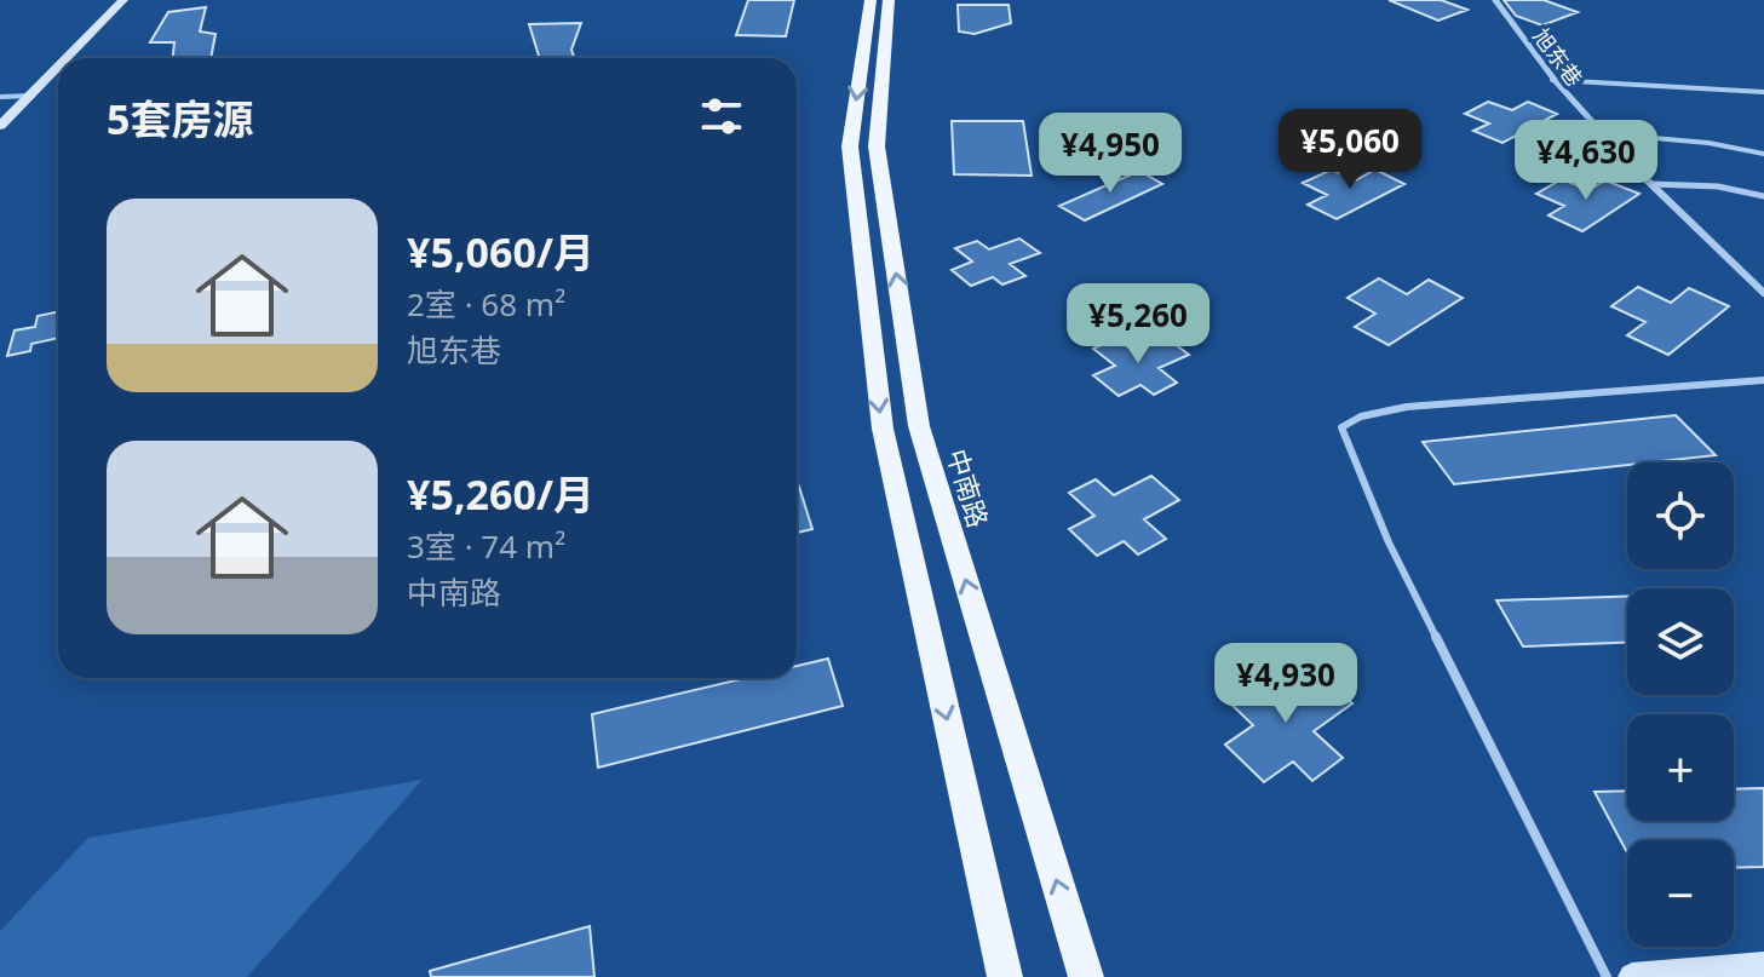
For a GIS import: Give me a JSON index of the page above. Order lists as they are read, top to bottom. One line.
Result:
{"streets":{"main road":["中南路"],"street":["旭东巷"]},"page":{"heading":"5套房源","price":["¥5,060","¥4,950","¥4,630","¥5,260","¥4,930"],"list":[{"name":"¥5,060/月","note":"2室 · 68 m² · 旭东巷"},{"name":"¥5,260/月","note":"3室 · 74 m² · 中南路"}],"map_buttons":["+","−"]}}
